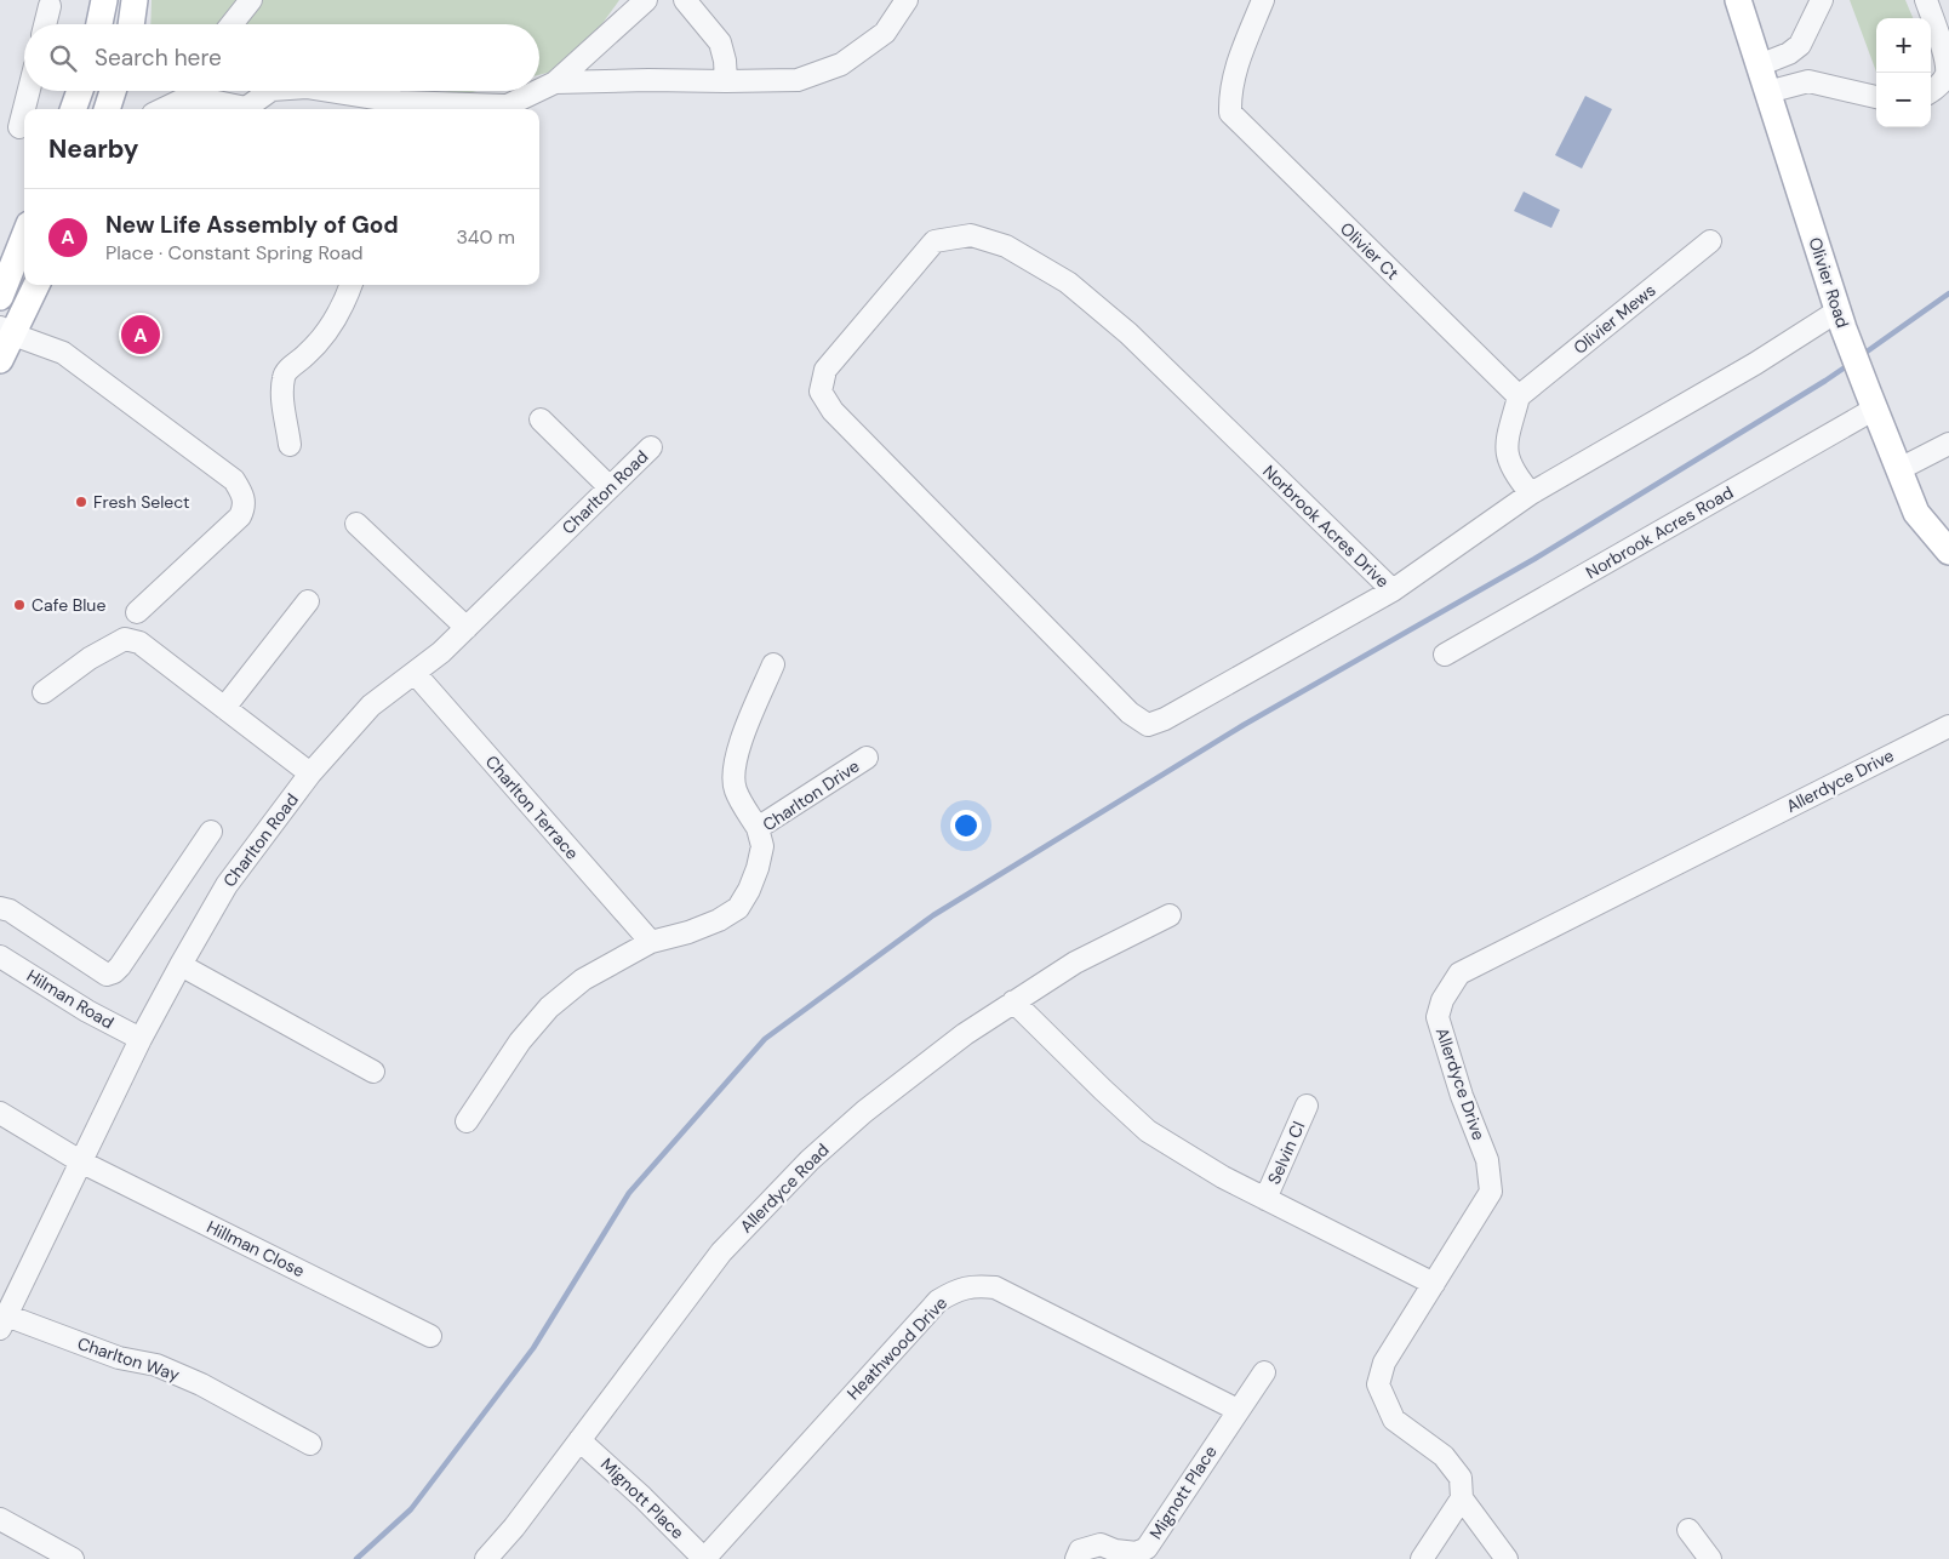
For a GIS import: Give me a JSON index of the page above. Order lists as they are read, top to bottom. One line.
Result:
{"streets":{"main road":["Olivier Road"],"street":["Olivier Ct","Olivier Mews","Charlton Road","Norbrook Acres Drive","Norbrook Acres Road","Allerdyce Drive","Charlton Drive","Charlton Terrace","Hilman Road","Selvin Cl","Allerdyce Road","Hillman Close","Heathwood Drive","Charlton Way","Mignott Place"]},"crossings":[["Olivier Ct","Olivier Mews"],["Olivier Road","Norbrook Acres Road"],["Charlton Road","Charlton Terrace"],["Charlton Road","Hilman Road"],["Charlton Road","Hillman Close"],["Charlton Road","Charlton Way"],["Charlton Drive","Charlton Terrace"],["Allerdyce Road","Mignott Place"],["Heathwood Drive","Mignott Place"]],"places":["Fresh Select","Cafe Blue"],"page":{"map_buttons":["+","−"],"search":"Search here","heading":"Nearby","list":[{"mark":"A","name":"New Life Assembly of God","note":"Place · Constant Spring Road","value":"340 m"}],"pins":"A"}}
